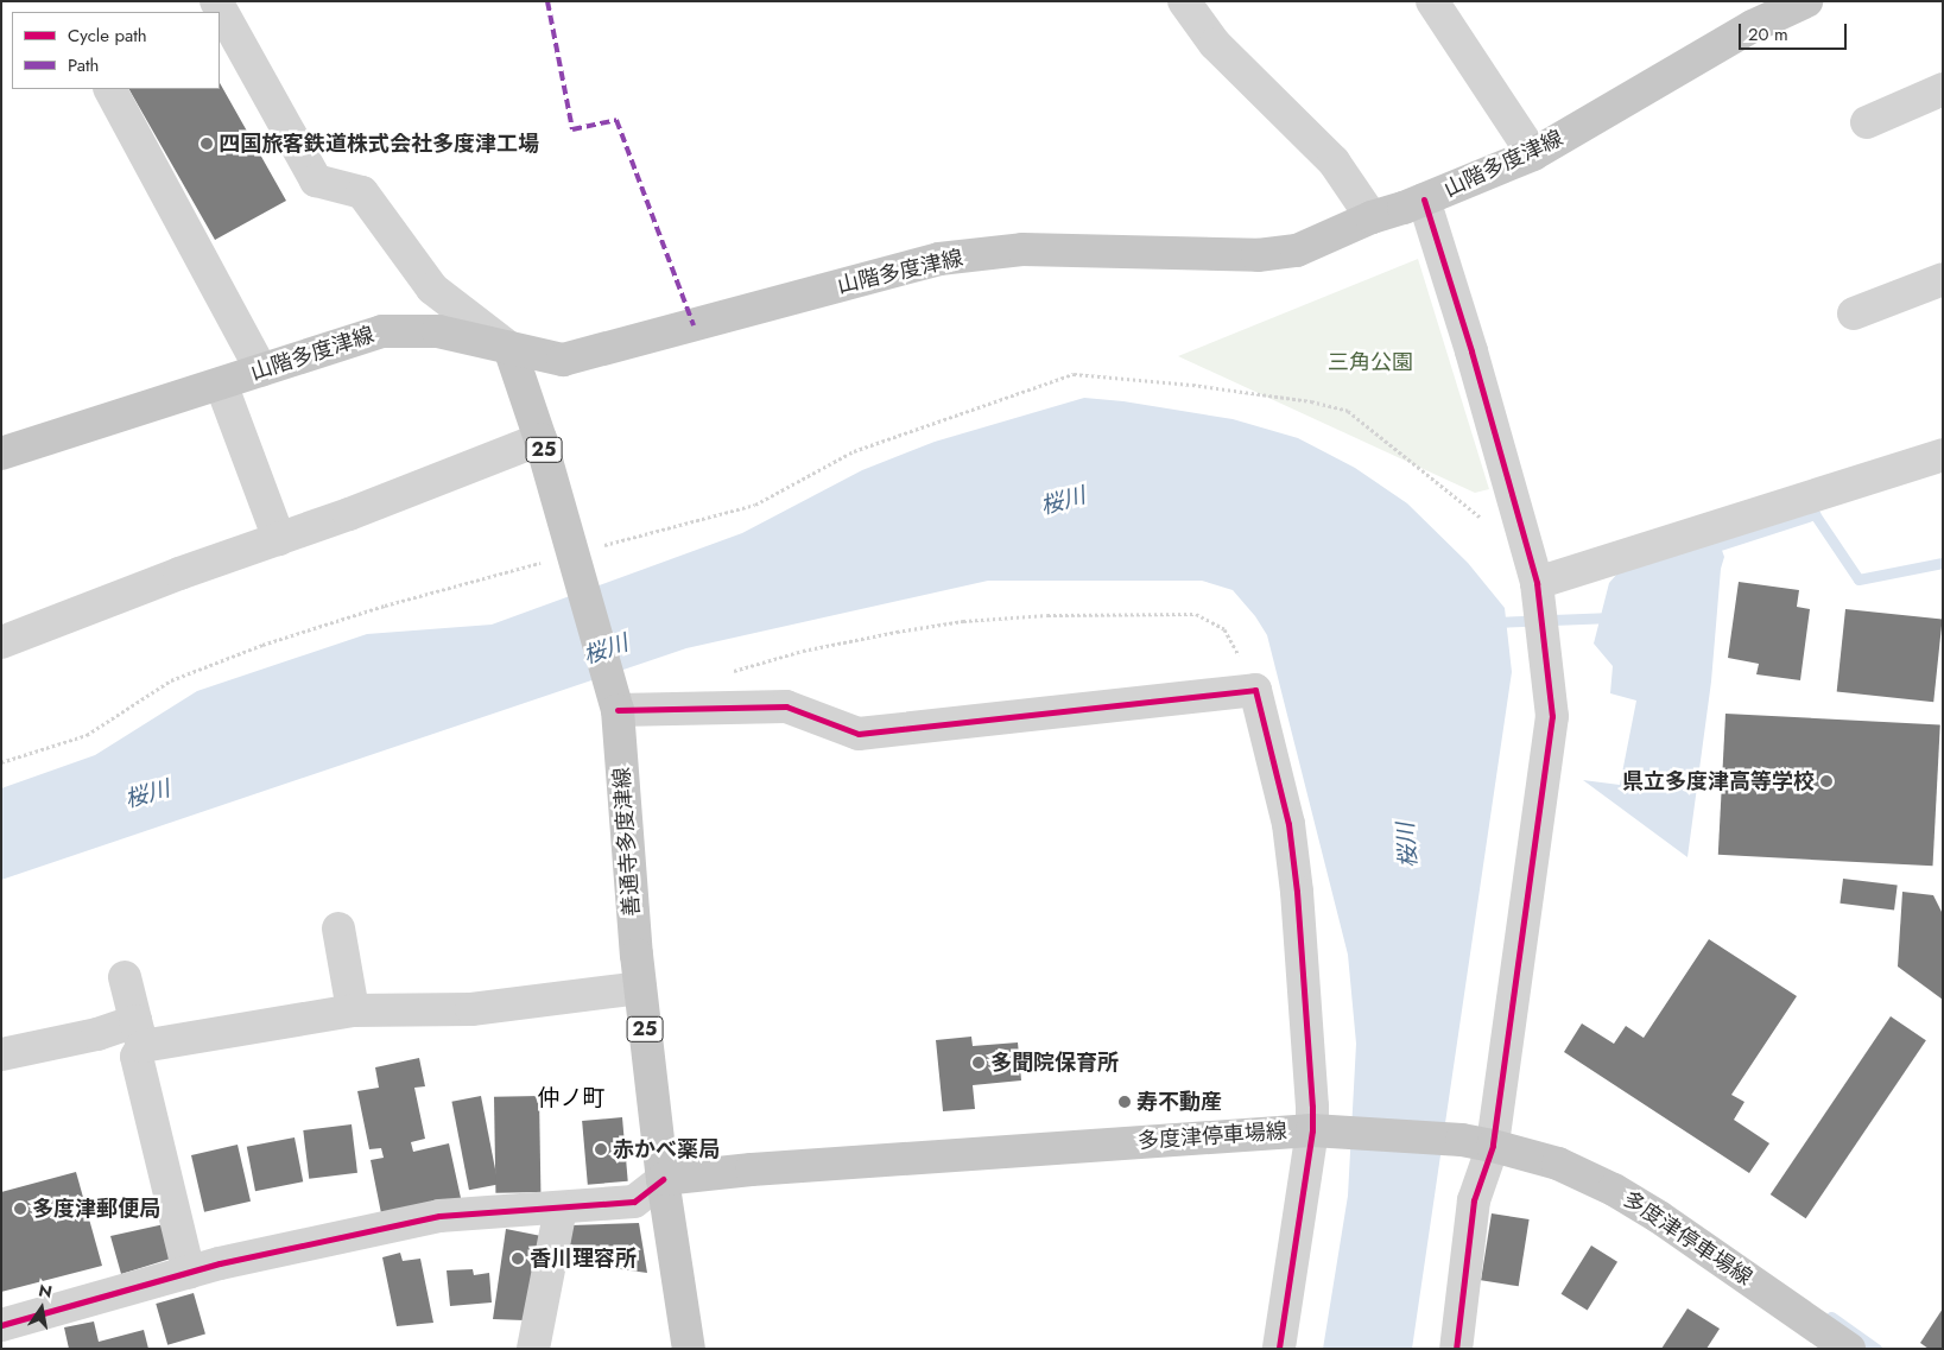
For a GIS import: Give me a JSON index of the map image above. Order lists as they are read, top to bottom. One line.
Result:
{"streets":{"main road":["山階多度津線","25","善通寺多度津線","多度津停車場線"]},"crossings":[["山階多度津線","善通寺多度津線"],["善通寺多度津線","多度津停車場線"]],"districts":["仲ノ町"],"water":["桜川"],"parks":["三角公園"],"places":["四国旅客鉄道株式会社多度津工場","県立多度津高等学校","多聞院保育所","寿不動産","赤かべ薬局","多度津郵便局","香川理容所"],"legend":["Cycle path","Path"],"scale_bar":"20 m","north":"top"}
